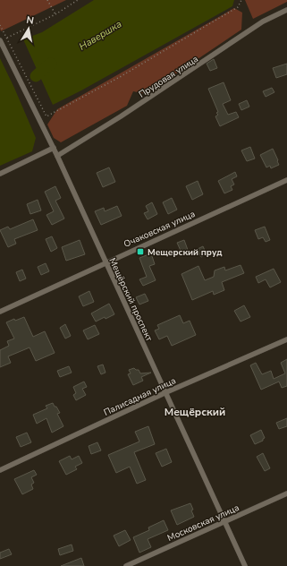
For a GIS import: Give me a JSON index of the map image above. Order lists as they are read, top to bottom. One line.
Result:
{"streets":{"street":["Прудовая улица","Очаковская улица","Мещёрский проспект","Палисадная улица","Московская улица"]},"crossings":[["Прудовая улица","Мещёрский проспект"],["Очаковская улица","Мещёрский проспект"],["Мещёрский проспект","Палисадная улица"],["Мещёрский проспект","Московская улица"]],"districts":["Мещёрский"],"water":["Навершка"],"places":{"transit":["Мещерский пруд"]},"north":"top"}
